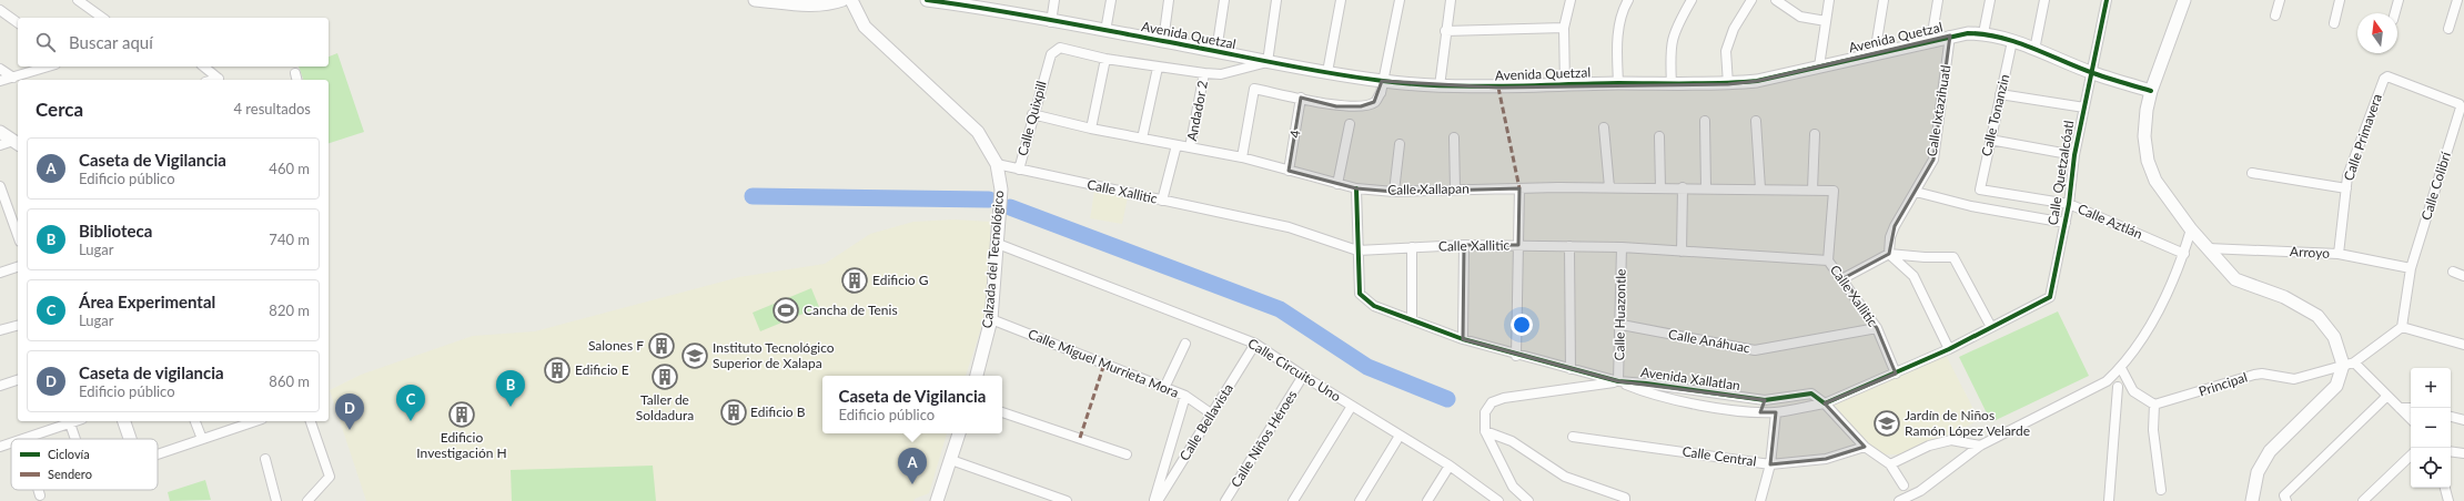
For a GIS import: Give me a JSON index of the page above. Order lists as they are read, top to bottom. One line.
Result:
{"streets":{"street":["Avenida Quetzal","Andador 2","Calle Ixtazihuatl","Calle Tonanzin","Calle Quixpill","4","Calle Primavera","Calle Quetzalcóatl","Calle Colibrí","Calle Xallapan","Calle Xallitic","Calle Aztlán","Arroyo","Calzada del Tecnológico","Calle Huazontle","Calle Anáhuac","Calle Miguel Murrieta Mora","Calle Circuito Uno","Avenida Xallatlan","Principal","Calle Bellavista","Calle Niños Héroes","Calle Central"]},"crossings":[["Avenida Quetzal","Calle Ixtazihuatl"],["Avenida Quetzal","Calle Tonanzin"],["Avenida Quetzal","Calle Quetzalcóatl"],["Andador 2","Calle Xallapan"],["Calle Tonanzin","Calle Aztlán"],["Calle Quixpill","Calle Xallapan"],["Calle Quixpill","Calle Xallitic"],["4","Calle Xallapan"],["Calle Primavera","Calle Colibrí"],["Calle Primavera","Arroyo"],["Calle Quetzalcóatl","Calle Aztlán"],["Calle Colibrí","Arroyo"],["Calle Colibrí","Principal"],["Calle Xallapan","Calle Xallitic"],["Calle Xallapan","Avenida Xallatlan"],["Calle Xallitic","Calzada del Tecnológico"],["Calle Xallitic","Calle Huazontle"],["Calle Xallitic","Calle Anáhuac"],["Calle Xallitic","Avenida Xallatlan"],["Calzada del Tecnológico","Calle Miguel Murrieta Mora"],["Calzada del Tecnológico","Calle Circuito Uno"],["Calle Huazontle","Calle Anáhuac"],["Calle Huazontle","Avenida Xallatlan"],["Calle Miguel Murrieta Mora","Calle Bellavista"],["Calle Circuito Uno","Calle Bellavista"],["Calle Circuito Uno","Calle Niños Héroes"],["Avenida Xallatlan","Calle Central"]],"places":{"building":["Edificio G","Salones F","Edificio E","Taller de Soldadura","Edificio B","Edificio Investigación H"],"sports":["Cancha de Tenis"],"school or university":["Instituto Tecnológico Superior de Xalapa","Jardín de Niños Ramón López Velarde"]},"legend":["Ciclovía","Sendero"],"north":"top","page":{"search":"Buscar aquí","heading":["Cerca","4 resultados"],"list":[{"mark":"A","name":"Caseta de Vigilancia","note":"Edificio público","value":"460 m"},{"mark":"B","name":"Biblioteca","note":"Lugar","value":"740 m"},{"mark":"C","name":"Área Experimental","note":"Lugar","value":"820 m"},{"mark":"D","name":"Caseta de vigilancia","note":"Edificio público","value":"860 m"}],"map_buttons":["+","−"],"pins":["B","C","D","A"],"popup":["Caseta de Vigilancia","Edificio público"]}}
